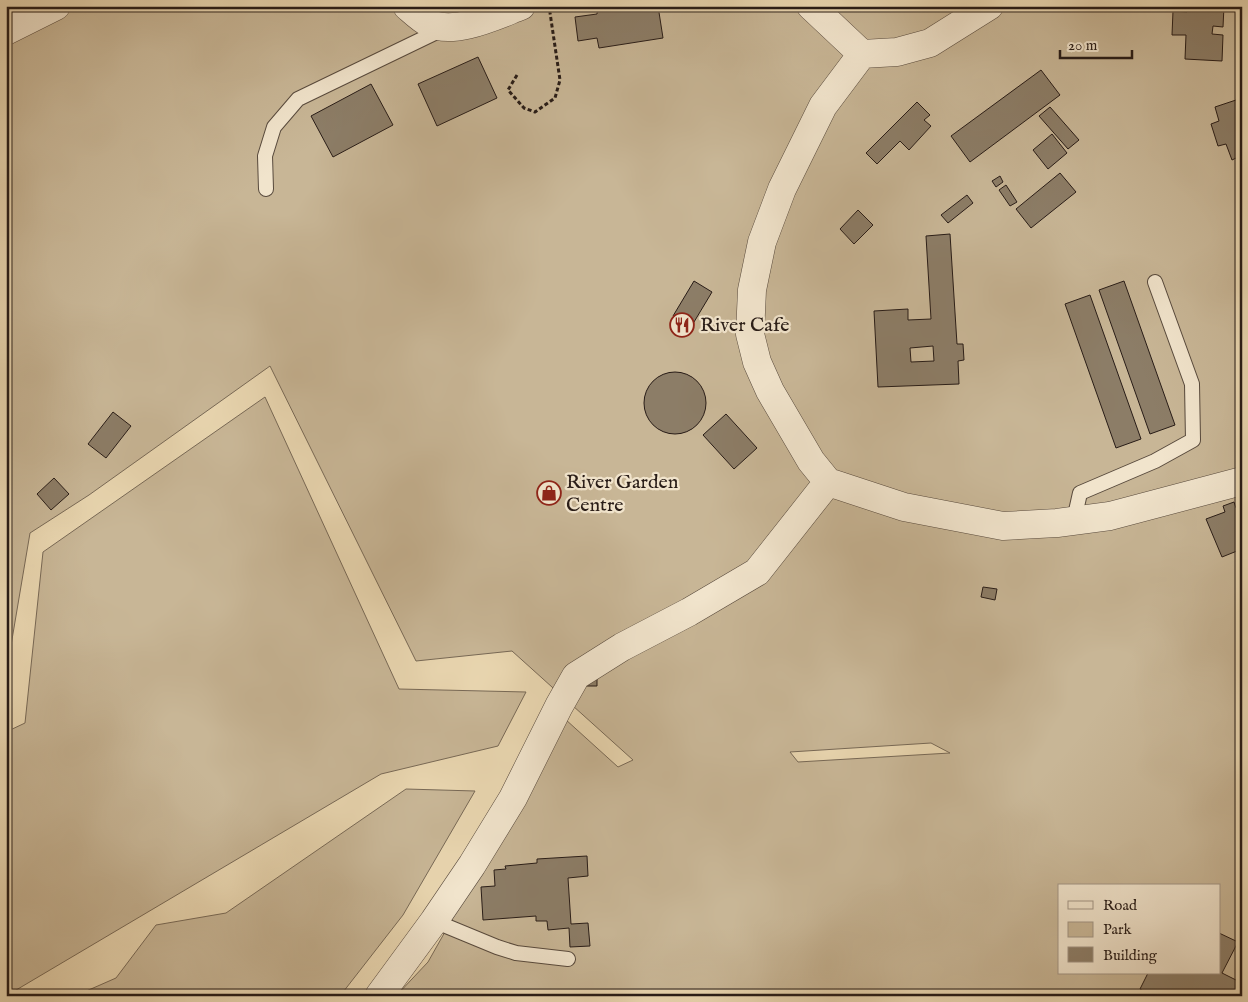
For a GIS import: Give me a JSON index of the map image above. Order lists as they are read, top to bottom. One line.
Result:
{"places":{"restaurant":["River Cafe"],"shop":["River Garden Centre"]},"legend":["Road","Park","Building"],"scale_bar":"20 m"}
